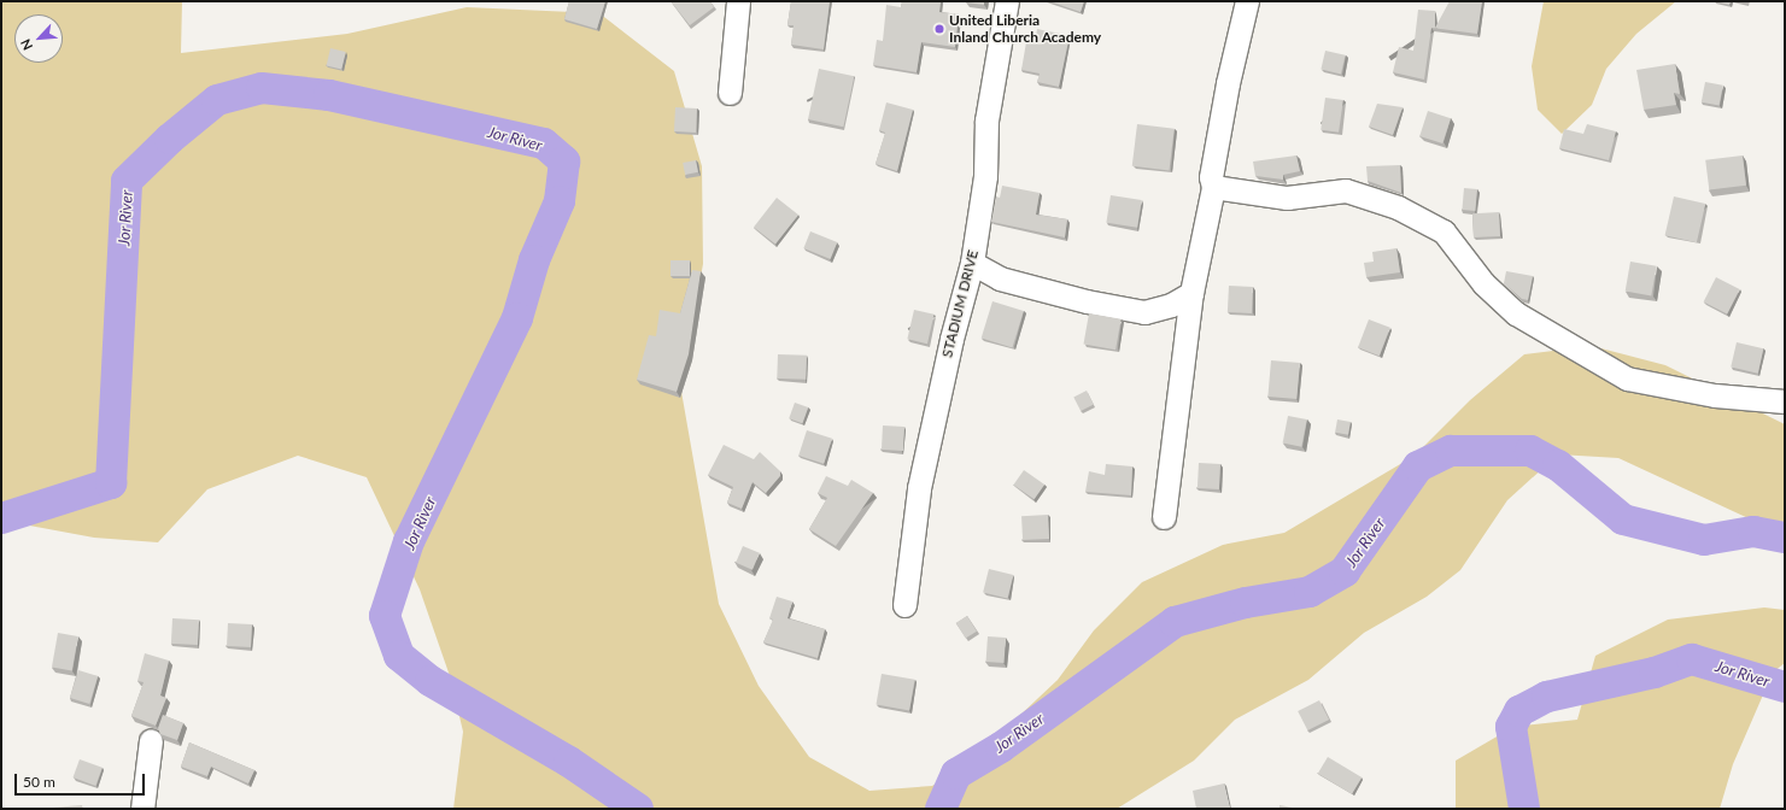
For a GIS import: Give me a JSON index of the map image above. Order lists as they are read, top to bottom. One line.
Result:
{"streets":{"street":["STADIUM DRIVE"]},"water":["Jor River"],"places":["United Liberia Inland Church Academy"],"scale_bar":"50 m","north":"bottom left"}
